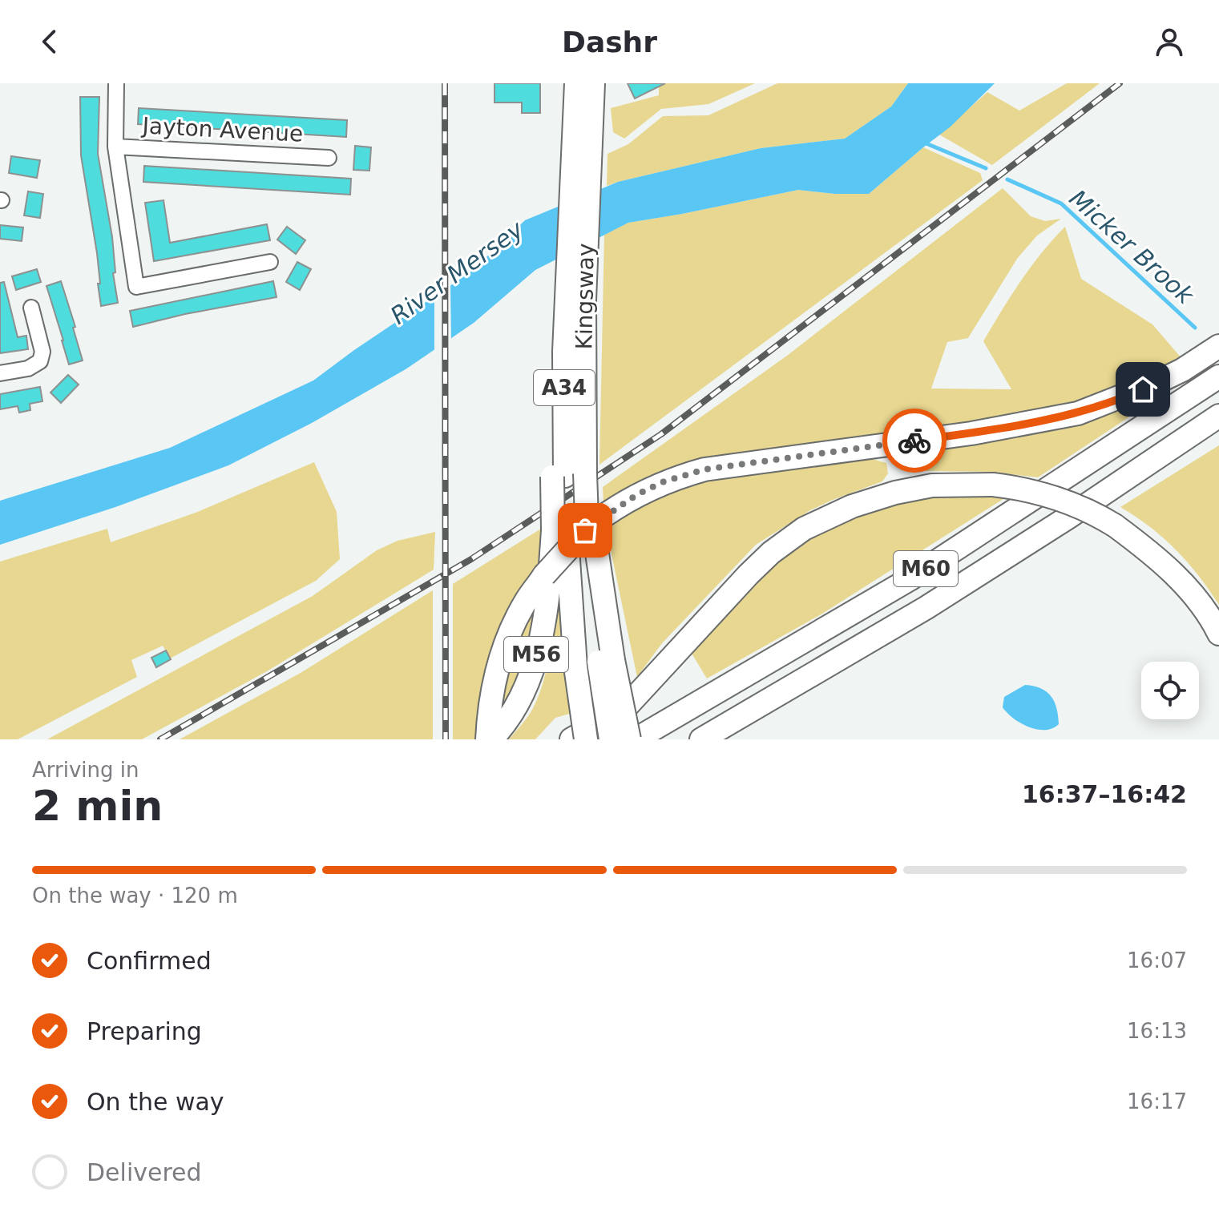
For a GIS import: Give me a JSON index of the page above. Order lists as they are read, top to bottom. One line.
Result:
{"streets":{"highway":["Kingsway","A34","M60","M56"],"street":["Jayton Avenue"]},"crossings":[["Kingsway","M56"]],"water":["Micker Brook","River Mersey"],"page":{"header":"Dashr","heading":["2 min","Arriving in","16:37–16:42"],"bar":"On the way · 120 m","list":[["Confirmed","16:07"],["Preparing","16:13"],["On the way","16:17"],"Delivered"]}}
